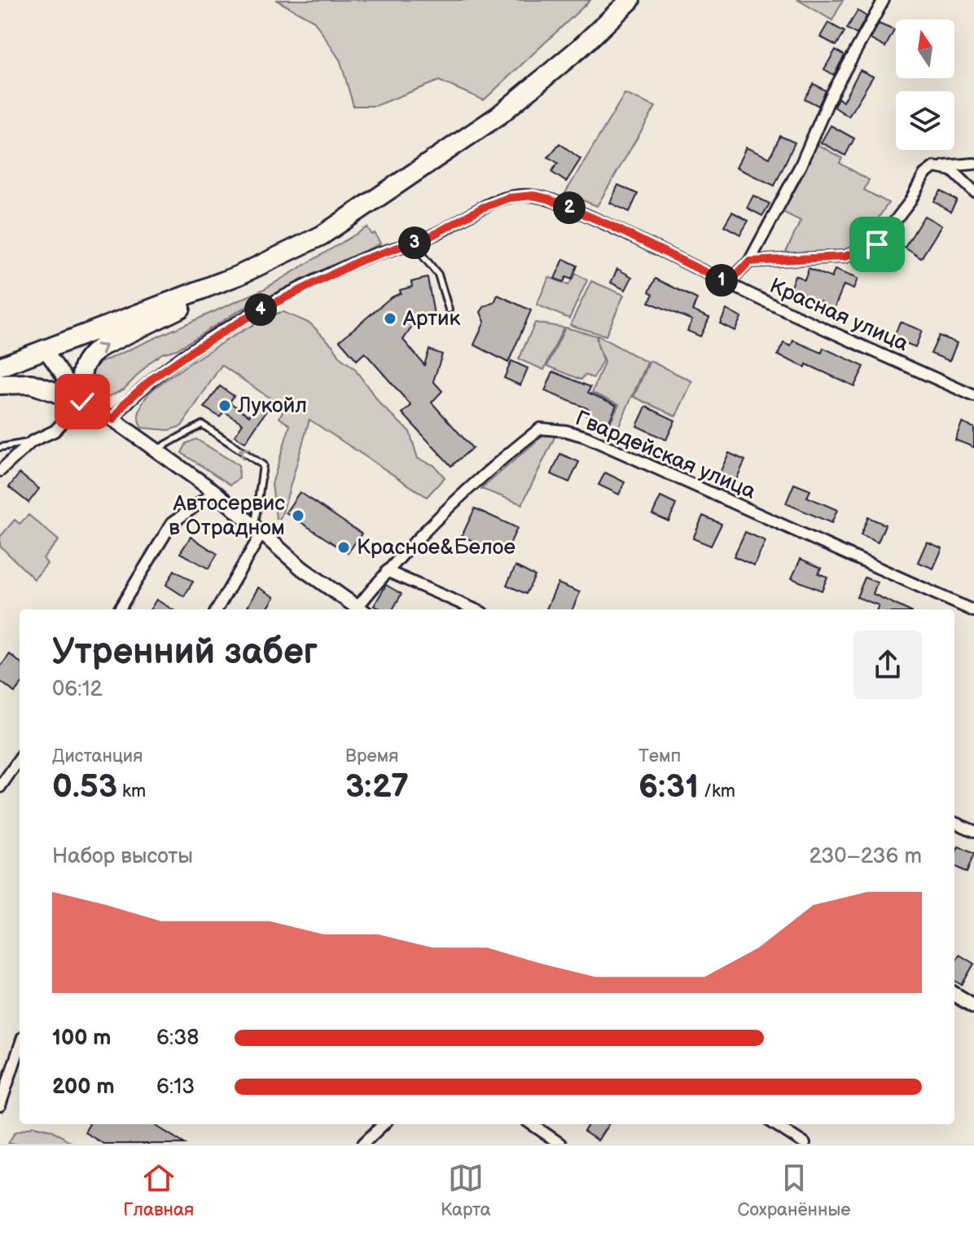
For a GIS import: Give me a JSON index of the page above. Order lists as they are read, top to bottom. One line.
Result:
{"streets":{"street":["Красная улица","Гвардейская улица"]},"places":["Артик","Лукойл","Автосервис в Отрадном","Красное&Белое"],"north":"top","page":{"pins":["2","3","1","4"],"heading":["Утренний забег","06:12"],"stats":[["Дистанция","0.53 km"],["Время","3:27"],["Темп","6:31 /km"]],"chart":["Набор высоты","230–236 m"],"list":[{"name":"100 m","note":"6:38"},{"name":"200 m","note":"6:13"}],"tabs":["Главная","Карта","Сохранённые"]}}
